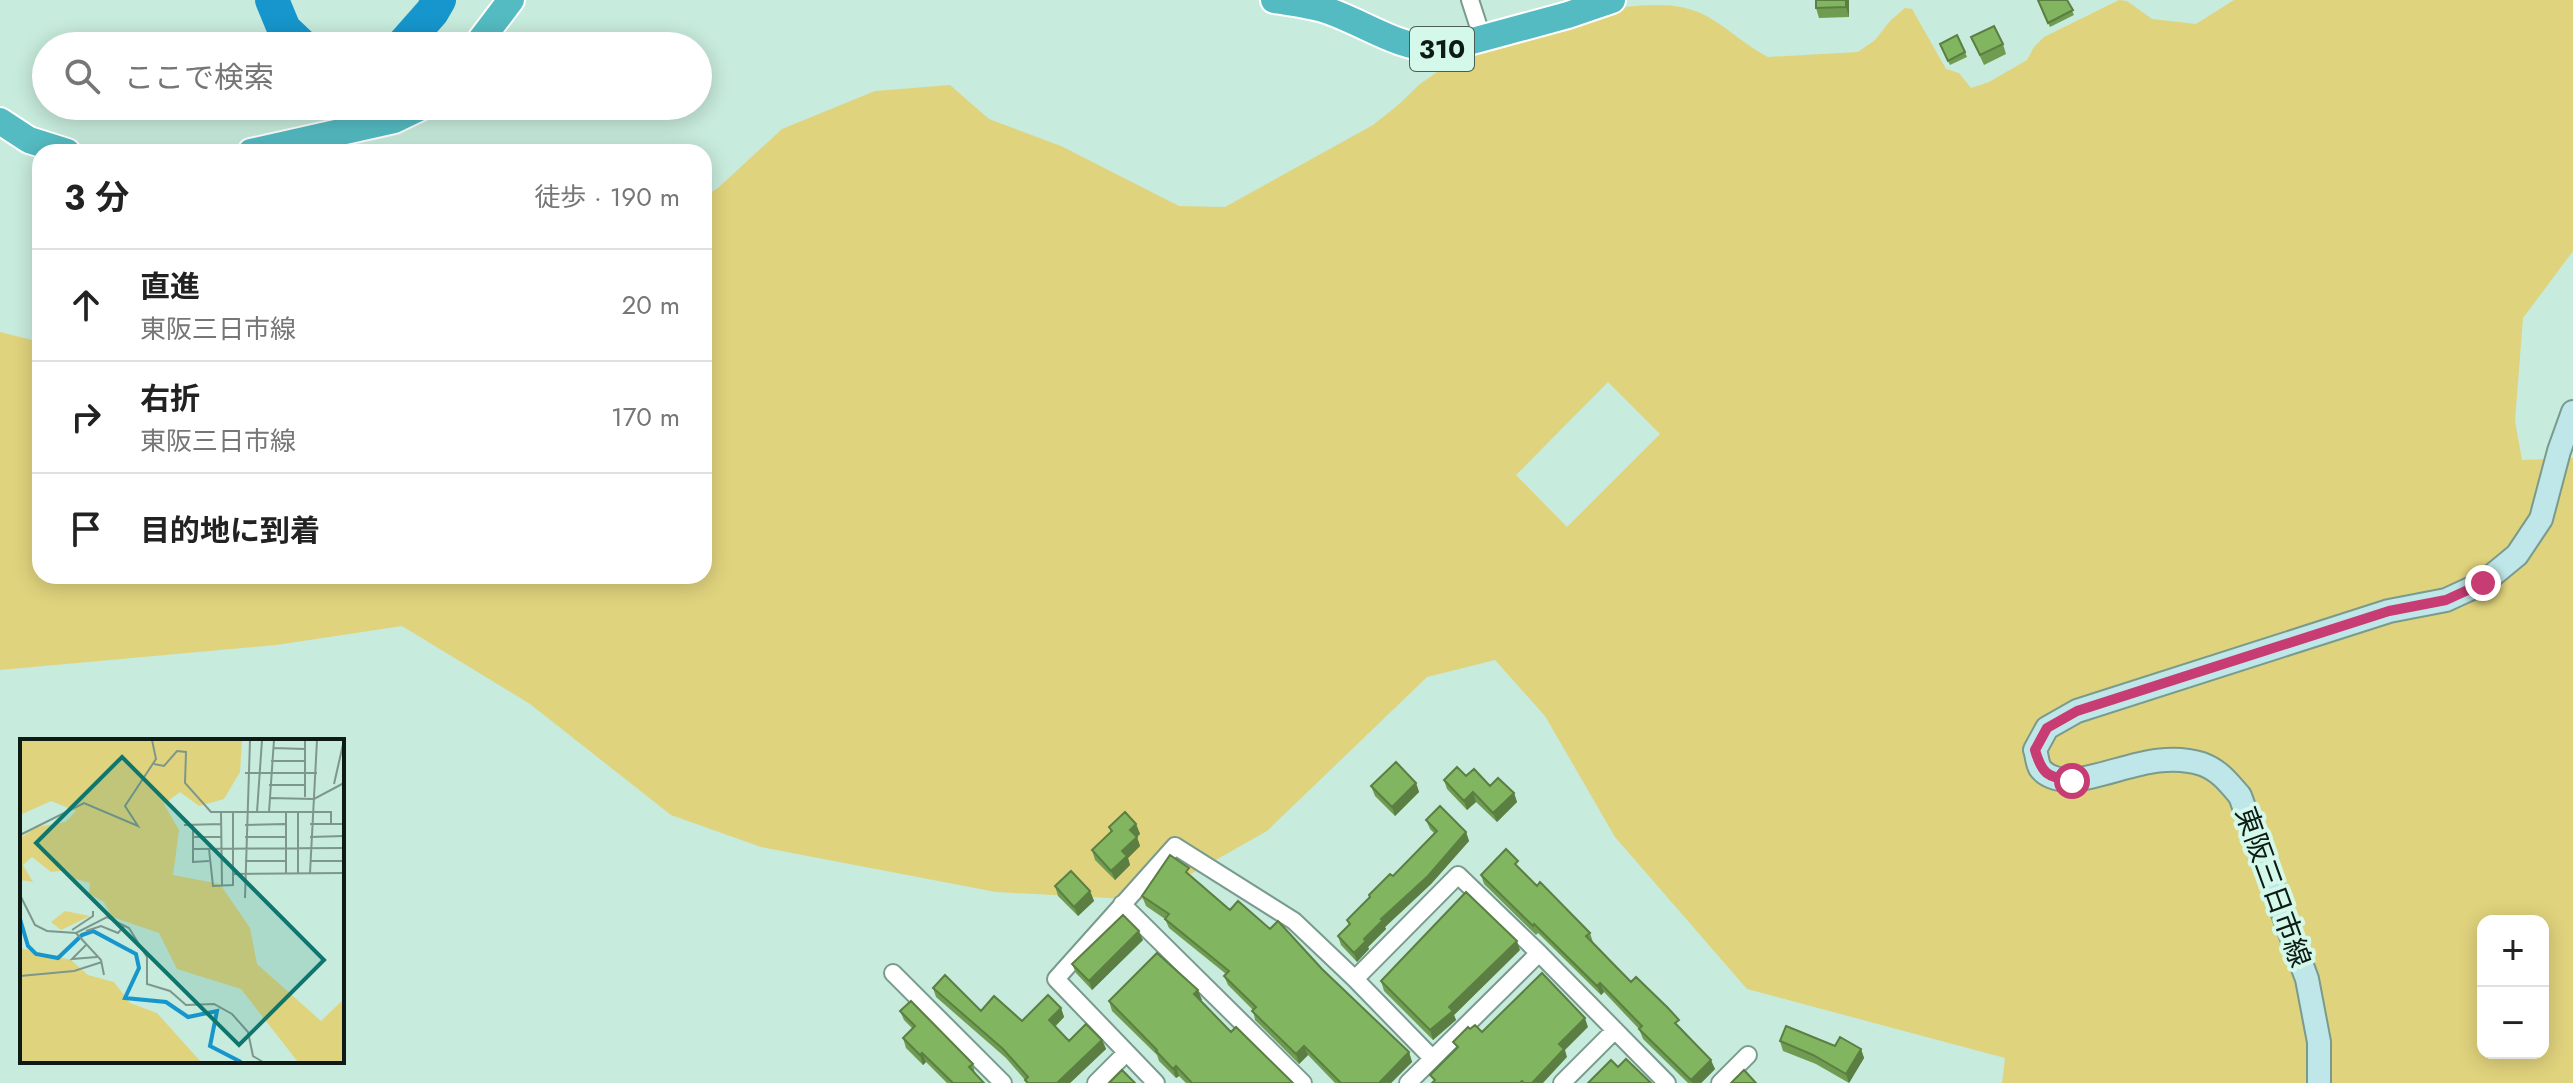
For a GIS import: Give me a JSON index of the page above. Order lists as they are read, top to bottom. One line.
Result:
{"streets":{"highway":["310"],"main road":["東阪三日市線"]},"page":{"search":"ここで検索","heading":["3 分","徒歩 · 190 m"],"list":[["直進","東阪三日市線","20 m"],["右折","東阪三日市線","170 m"],"目的地に到着"],"map_buttons":["+","−"]}}
